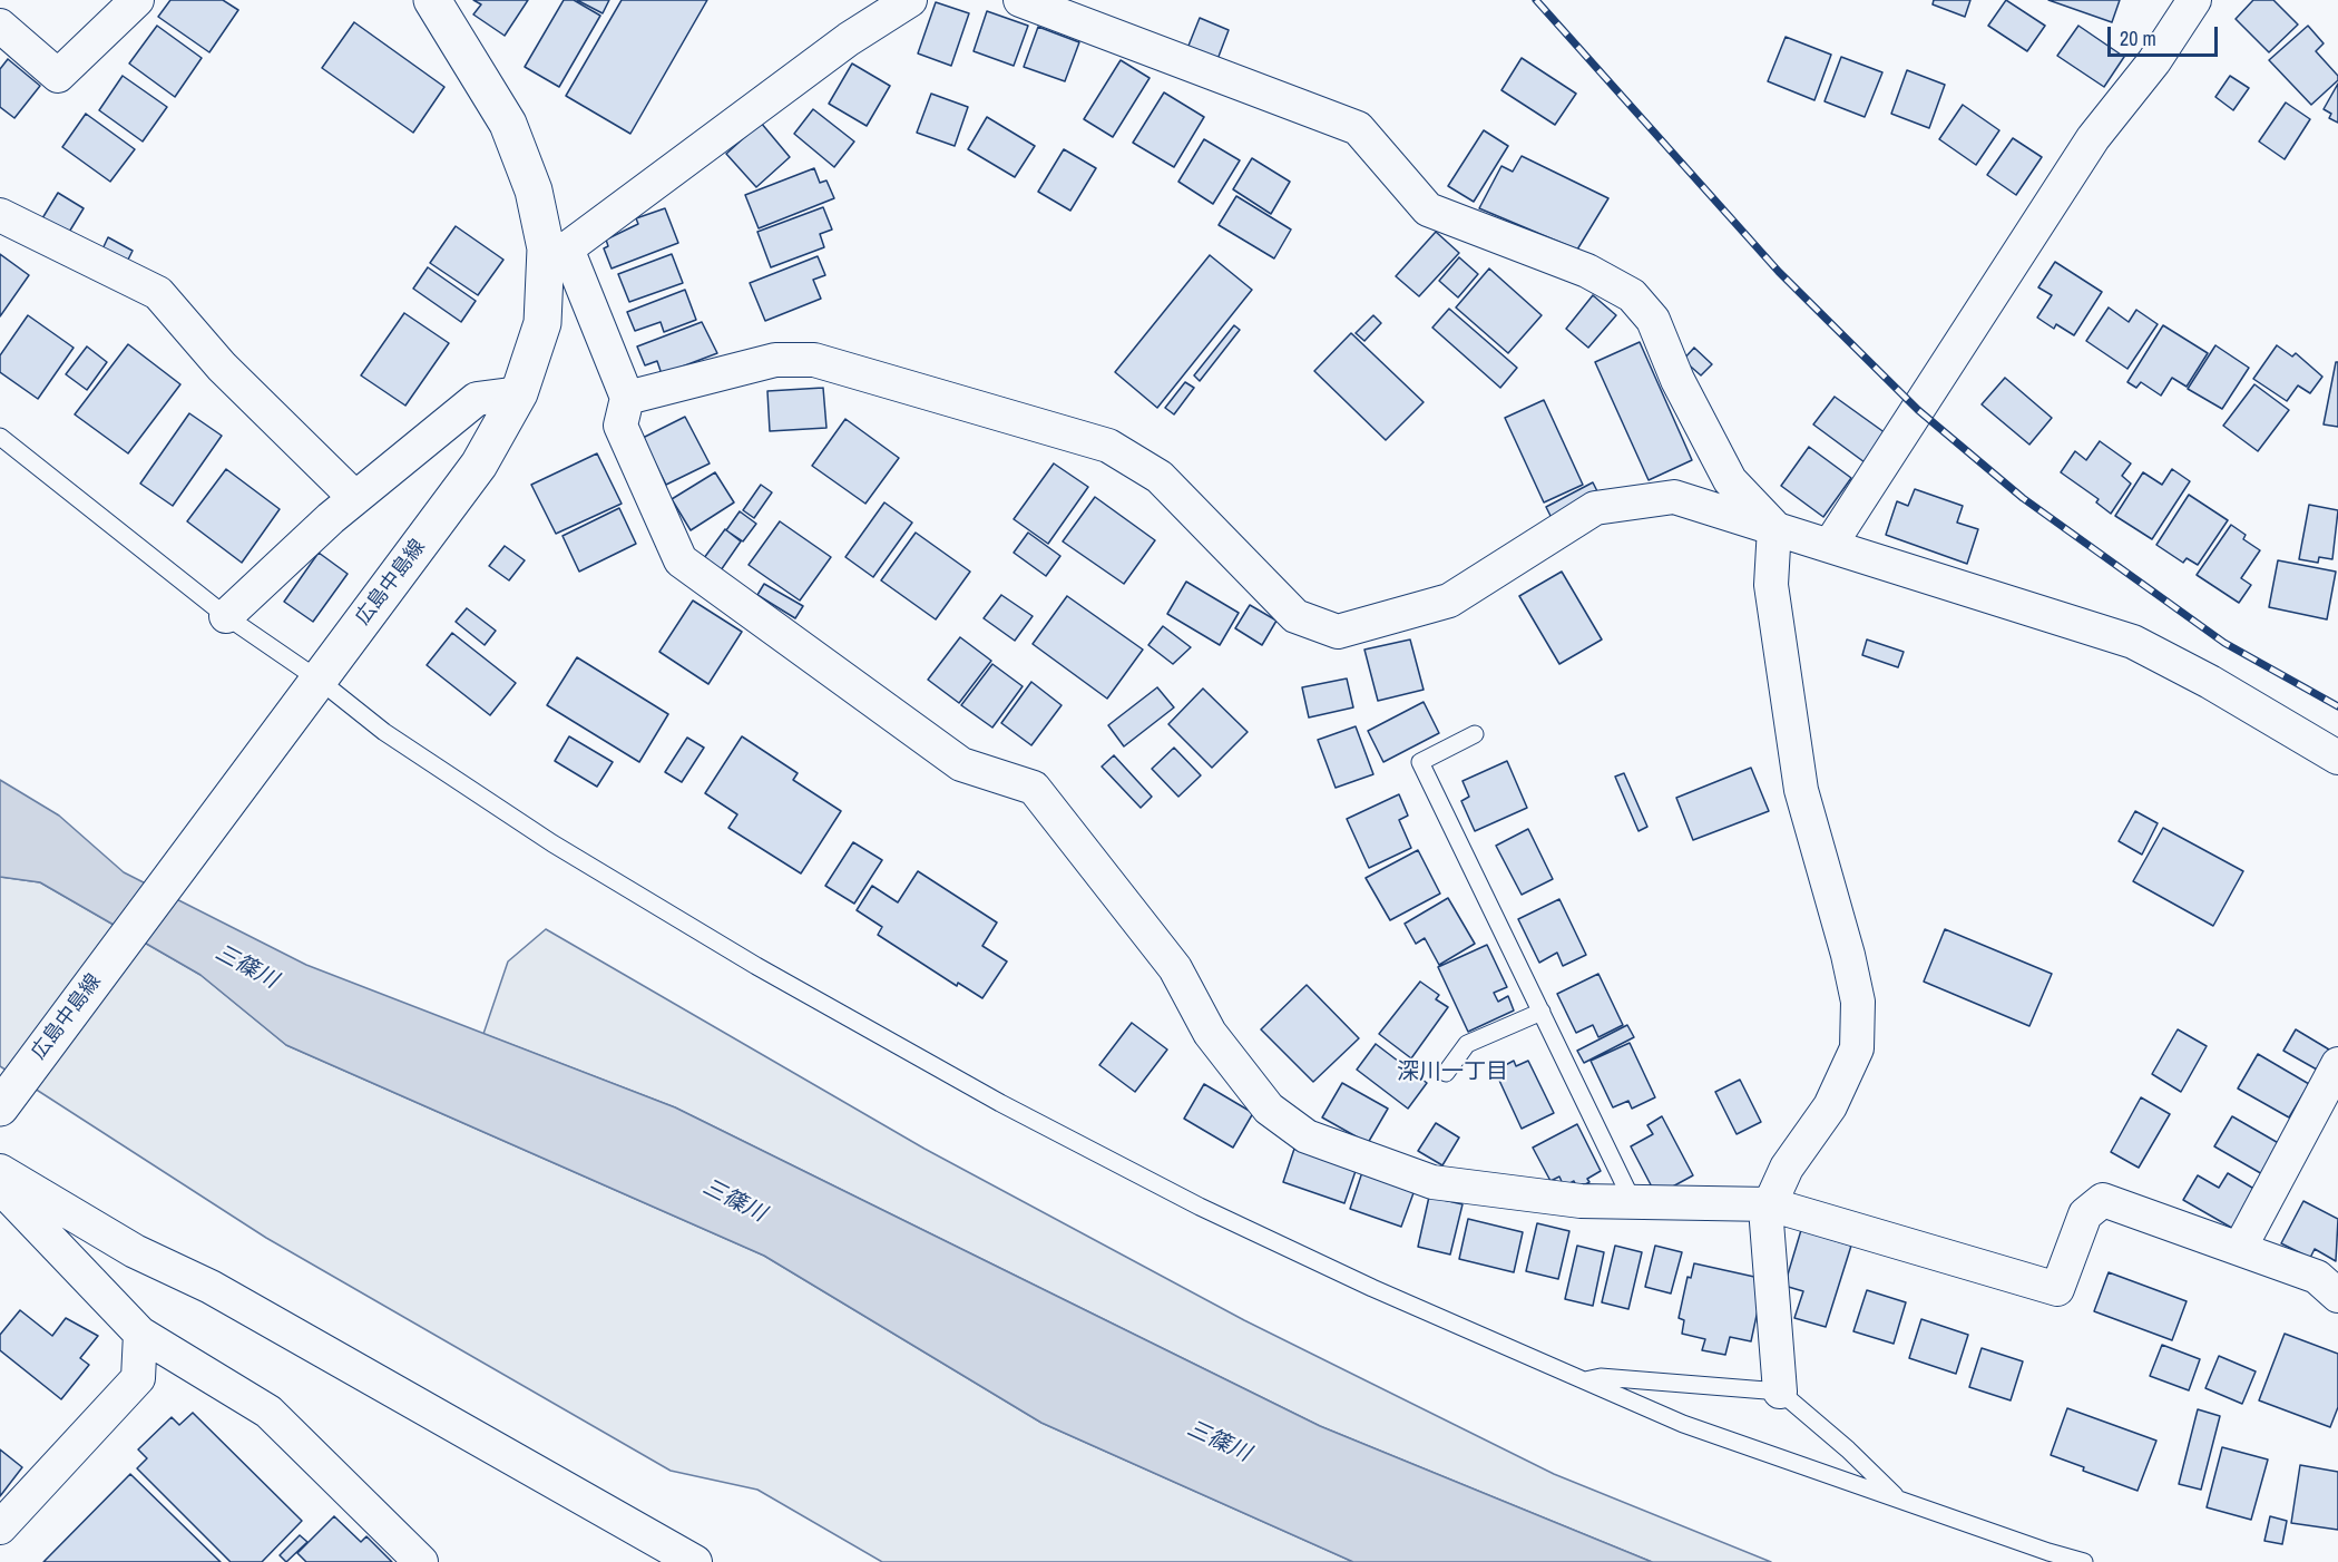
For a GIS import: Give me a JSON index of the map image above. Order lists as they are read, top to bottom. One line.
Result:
{"streets":{"main road":["広島中島線"]},"districts":["深川一丁目"],"water":["三篠川"],"scale_bar":"20 m"}
